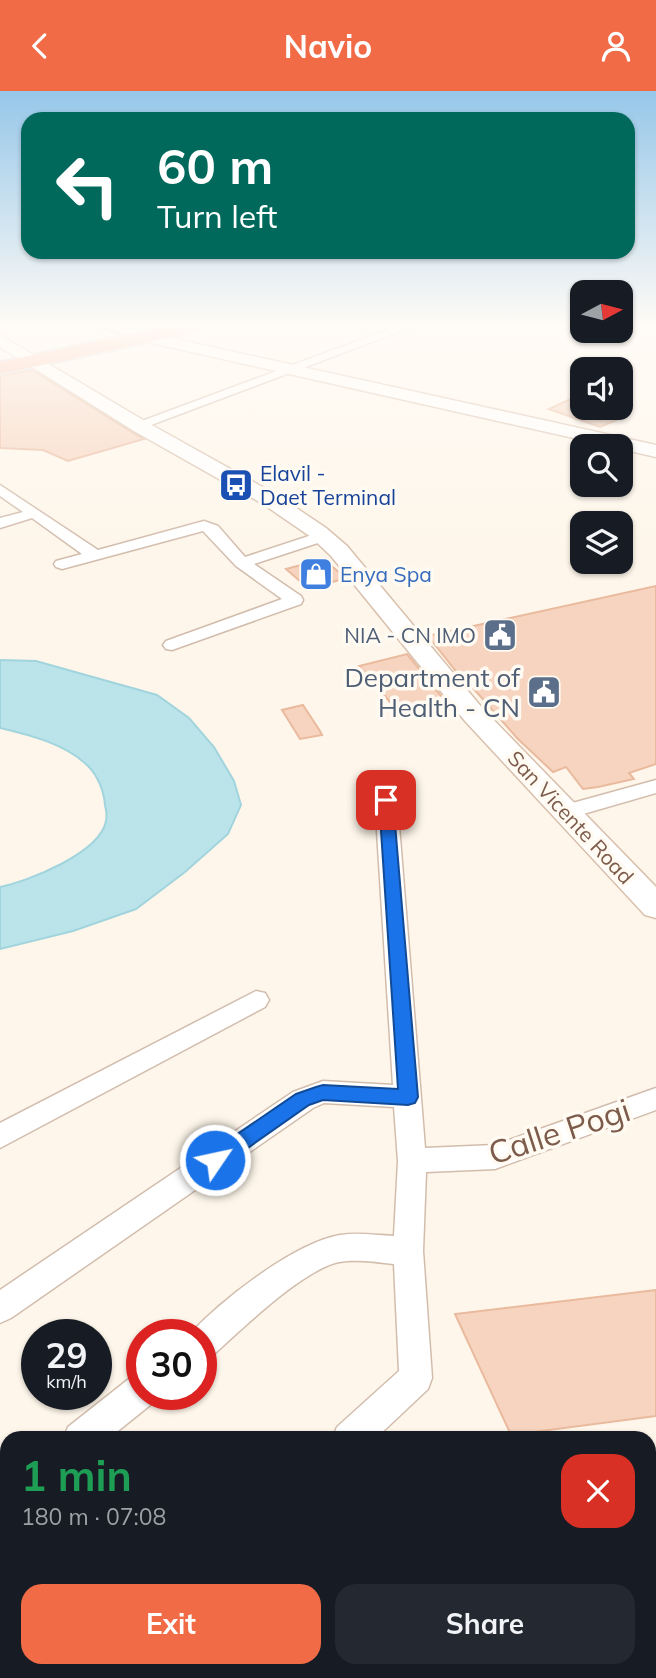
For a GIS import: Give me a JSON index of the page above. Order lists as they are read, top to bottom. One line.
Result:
{"streets":{"main road":["San Vicente Road"],"street":["Calle Pogi"]},"places":{"bus stop":["Elavil - Daet Terminal"],"shop":["Enya Spa"],"public building":["NIA - CN IMO","Department of Health - CN"]},"north":"right","page":{"header":"Navio","turn":["60 m","Turn left"],"speed":"29 km/h","limit":"30","heading":["1 min","180 m · 07:08"],"buttons":["Exit","Share"]}}
